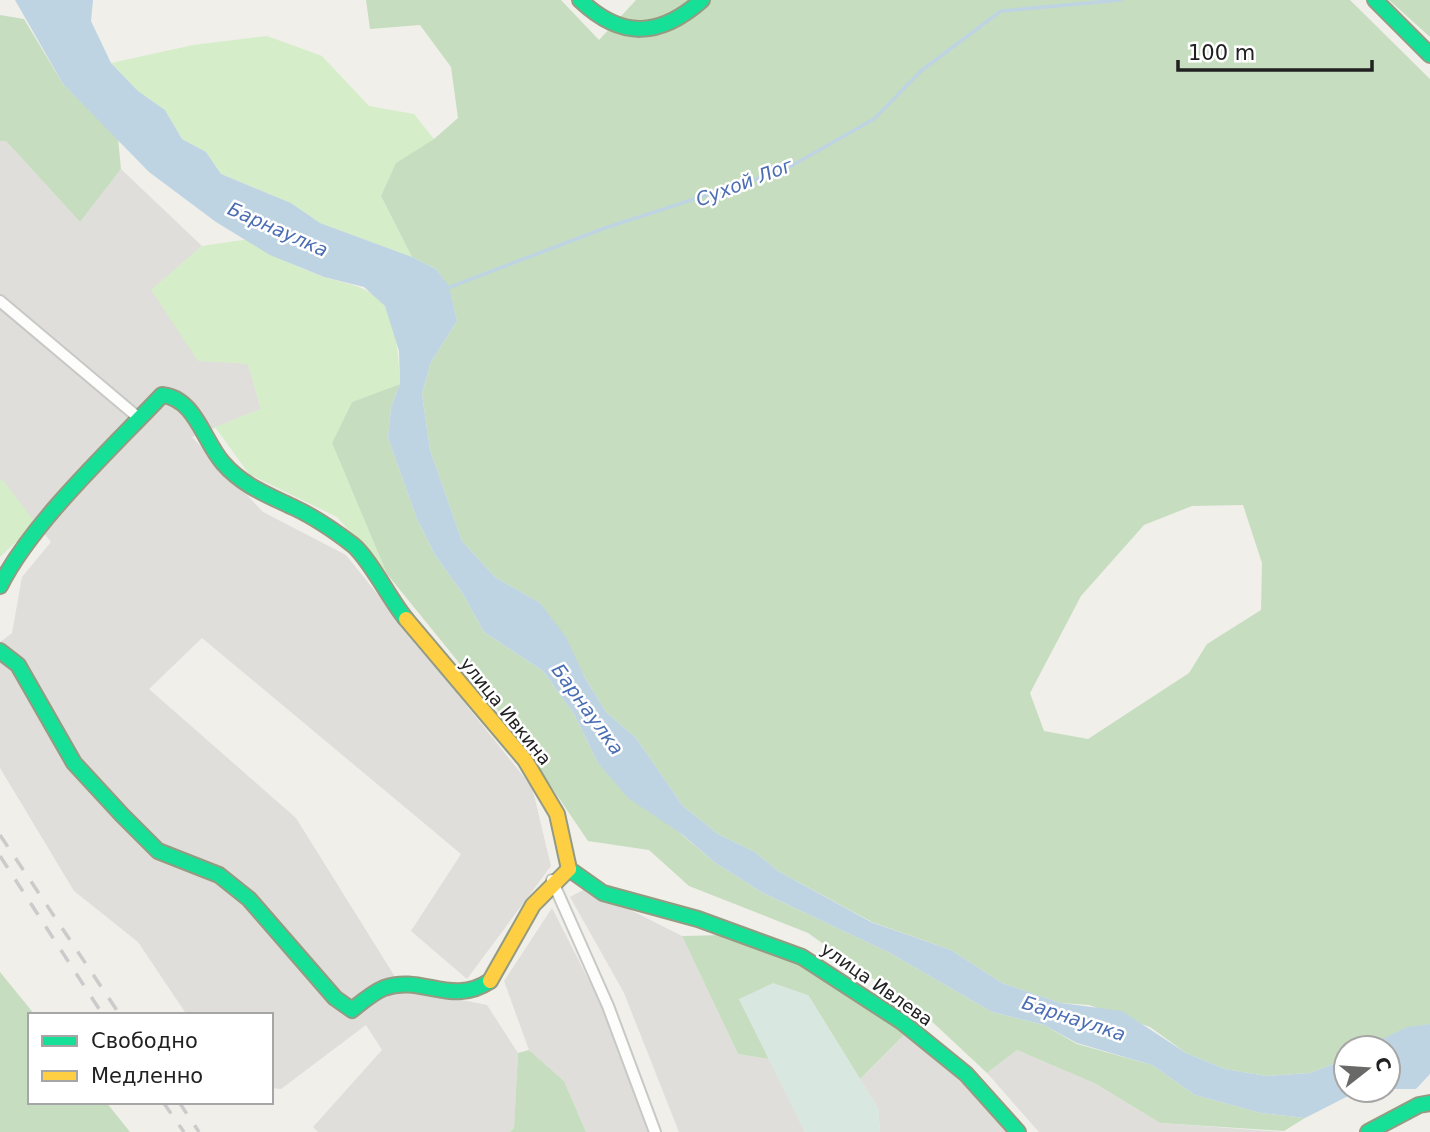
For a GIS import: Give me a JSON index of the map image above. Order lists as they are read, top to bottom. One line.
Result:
{"streets":{"street":["улица Ивкина","улица Ивлева"]},"crossings":[["улица Ивкина","улица Ивлева"]],"water":["Сухой Лог","Барнаулка"],"legend":["Свободно","Медленно"],"scale_bar":"100 m","north":"right"}
